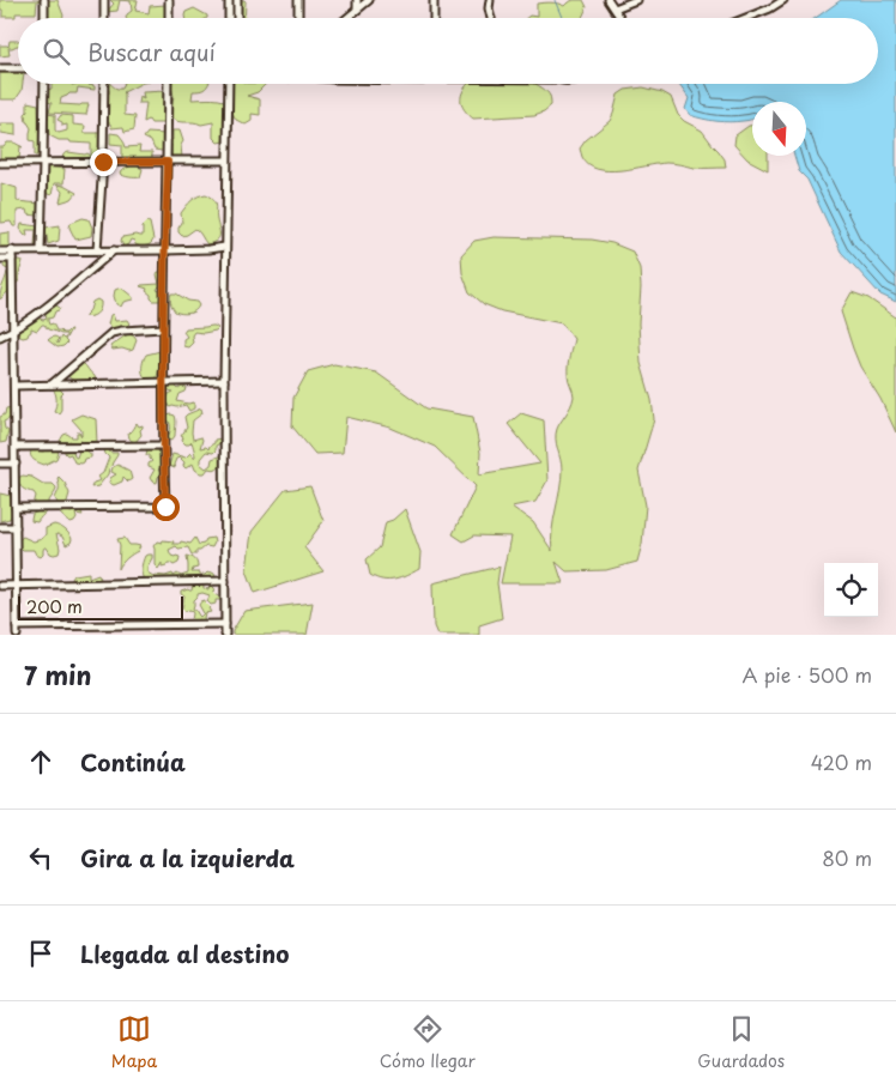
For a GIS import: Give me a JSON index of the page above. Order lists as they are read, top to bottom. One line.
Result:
{"scale_bar":"200 m","north":"bottom","page":{"search":"Buscar aquí","scale":"200 m","heading":["7 min","A pie · 500 m"],"list":[["Continúa","420 m"],["Gira a la izquierda","80 m"],"Llegada al destino"],"nav":["Mapa","Cómo llegar","Guardados"]}}
